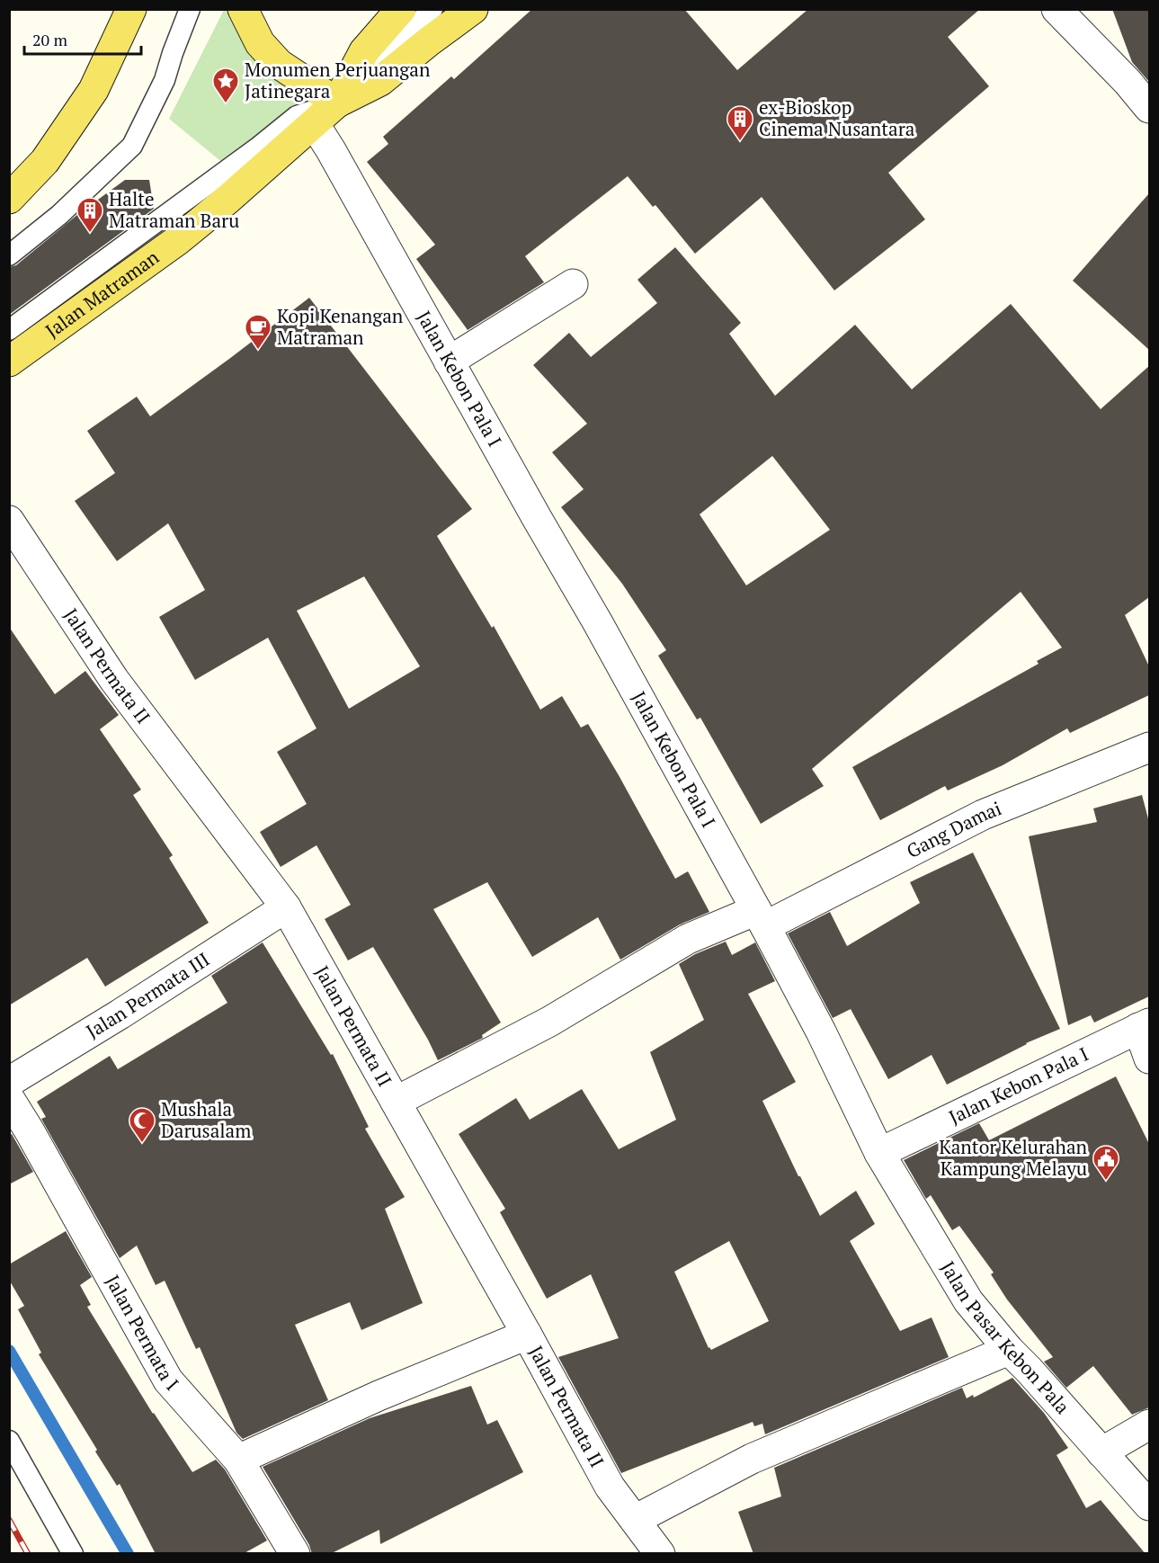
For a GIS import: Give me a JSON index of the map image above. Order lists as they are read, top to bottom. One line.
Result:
{"streets":{"main road":["Jalan Matraman"],"street":["Jalan Kebon Pala I","Jalan Permata II","Gang Damai","Jalan Permata III","Jalan Permata I","Jalan Pasar Kebon Pala"]},"crossings":[["Jalan Matraman","Jalan Kebon Pala I"],["Jalan Kebon Pala I","Gang Damai"],["Jalan Kebon Pala I","Jalan Pasar Kebon Pala"],["Jalan Permata II","Gang Damai"],["Jalan Permata II","Jalan Permata III"]],"places":{"place":["Monumen Perjuangan Jatinegara"],"building":["ex-Bioskop Cinema Nusantara","Halte Matraman Baru"],"cafe":["Kopi Kenangan Matraman"],"mosque":["Mushala Darusalam"],"public building":["Kantor Kelurahan Kampung Melayu"]},"scale_bar":"20 m"}
